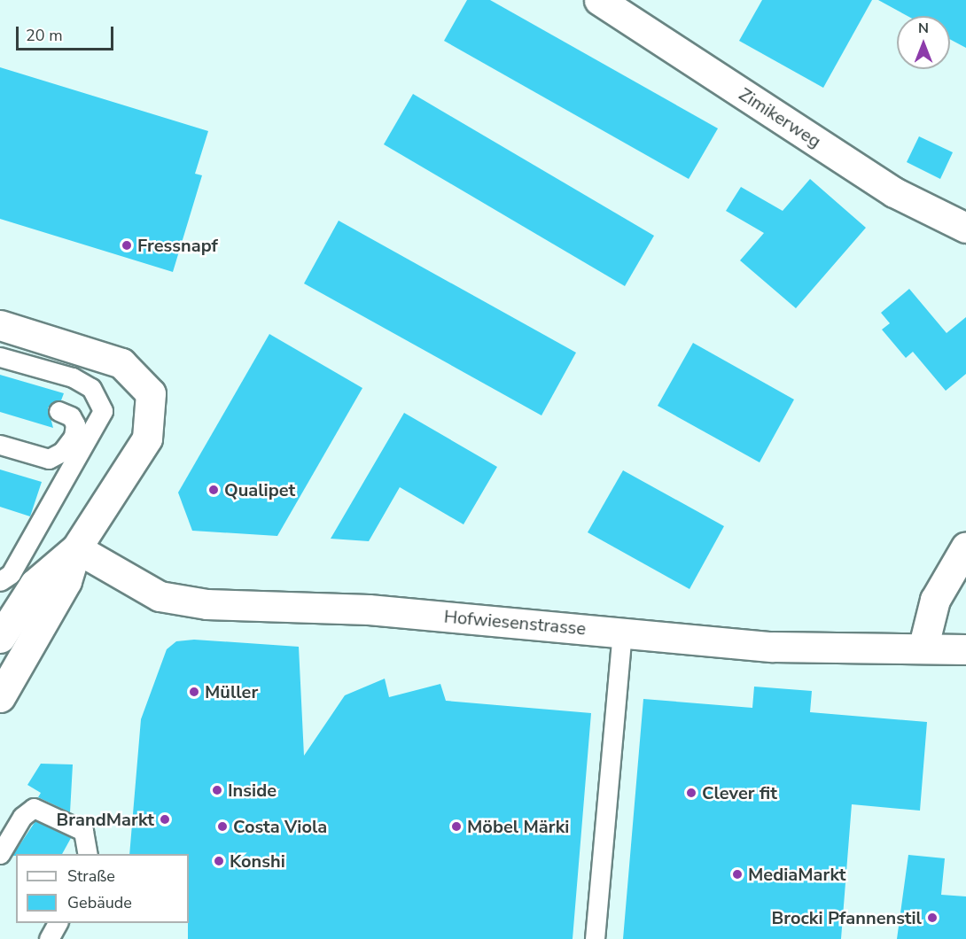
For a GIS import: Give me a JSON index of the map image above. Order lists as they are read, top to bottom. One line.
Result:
{"streets":{"street":["Zimikerweg","Hofwiesenstrasse"]},"places":["Fressnapf","Qualipet","Müller","Inside","Clever fit","BrandMarkt","Costa Viola","Möbel Märki","Konshi","MediaMarkt","Brocki Pfannenstil"],"legend":["Straße","Gebäude"],"scale_bar":"20 m","north":"top"}
